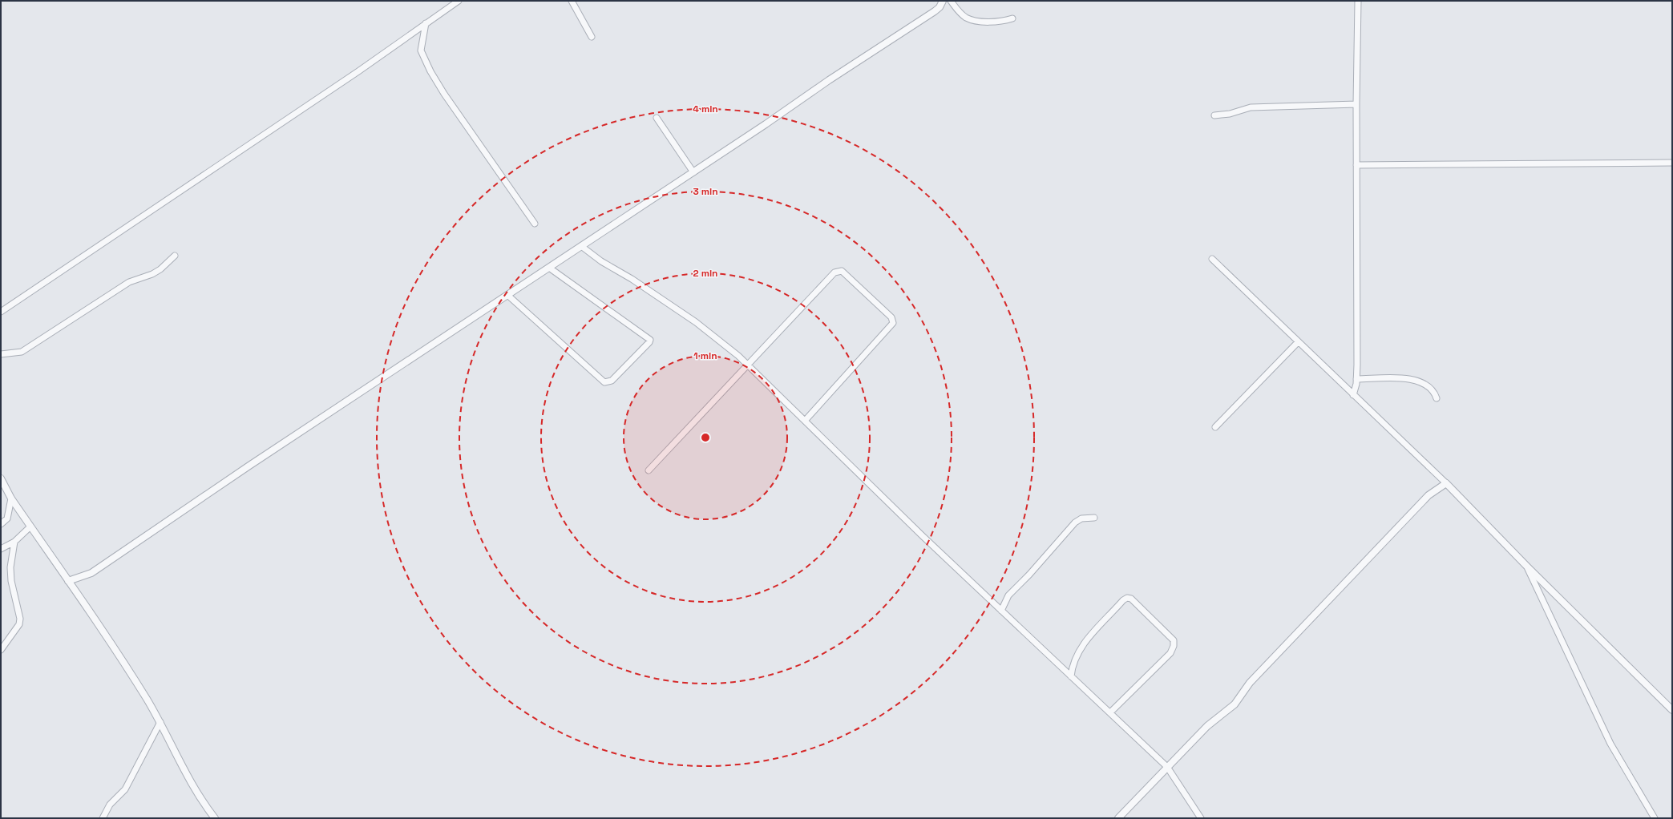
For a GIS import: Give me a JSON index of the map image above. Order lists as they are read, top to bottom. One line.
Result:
{"rings":["4 min","3 min","2 min","1 min"]}
